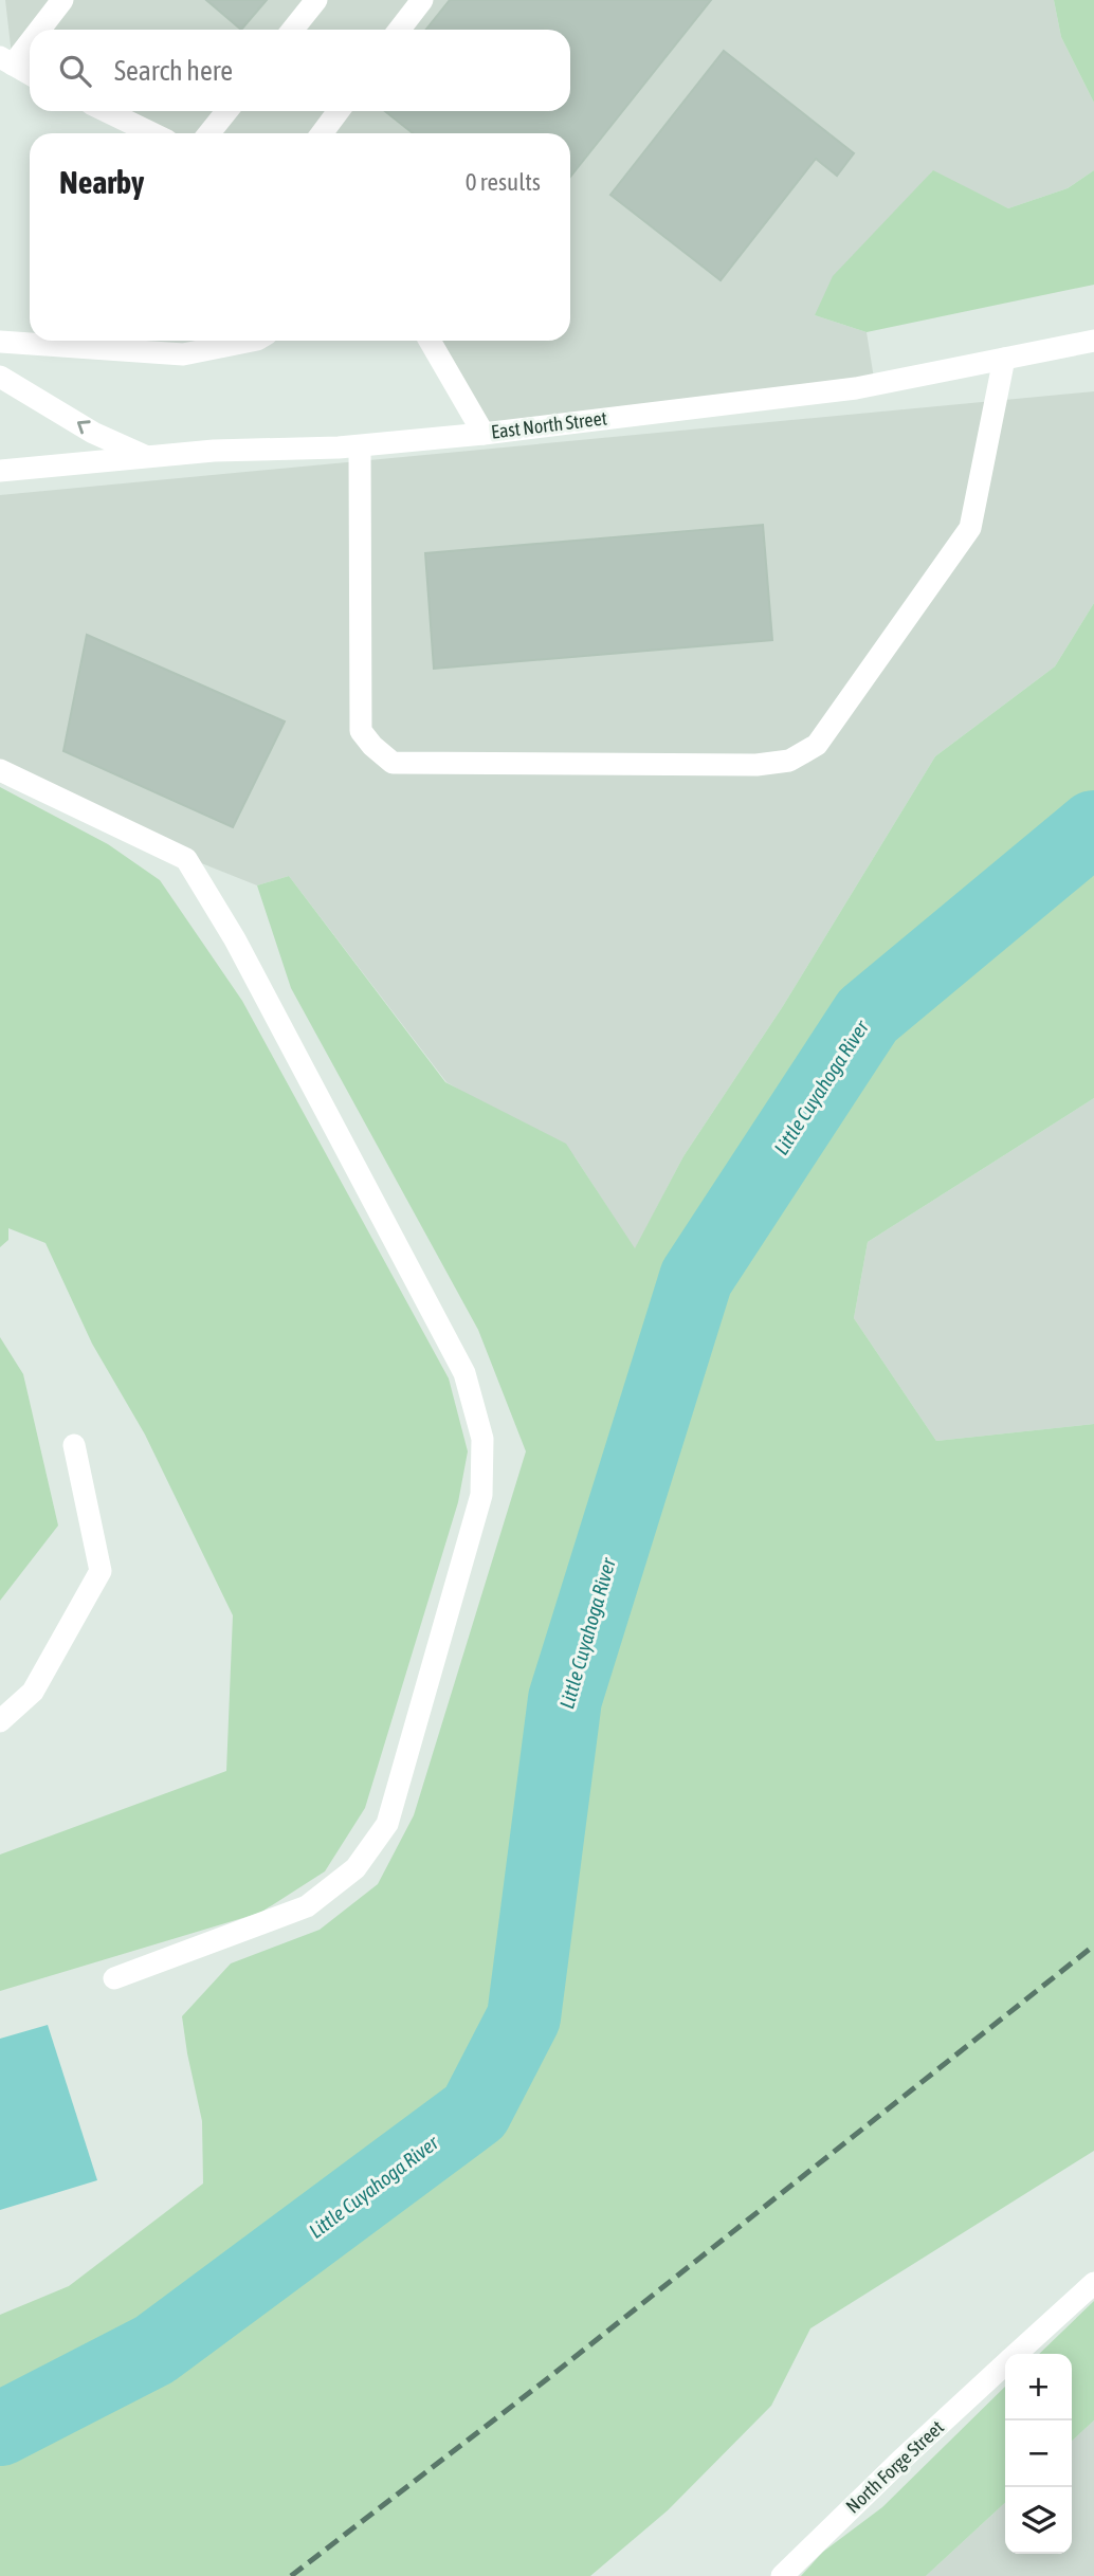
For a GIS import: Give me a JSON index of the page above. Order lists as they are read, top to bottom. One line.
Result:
{"streets":{"street":["East North Street","North Forge Street"]},"water":["Little Cuyahoga River"],"page":{"search":"Search here","heading":["Nearby","0 results"],"map_buttons":["+","−"]}}
